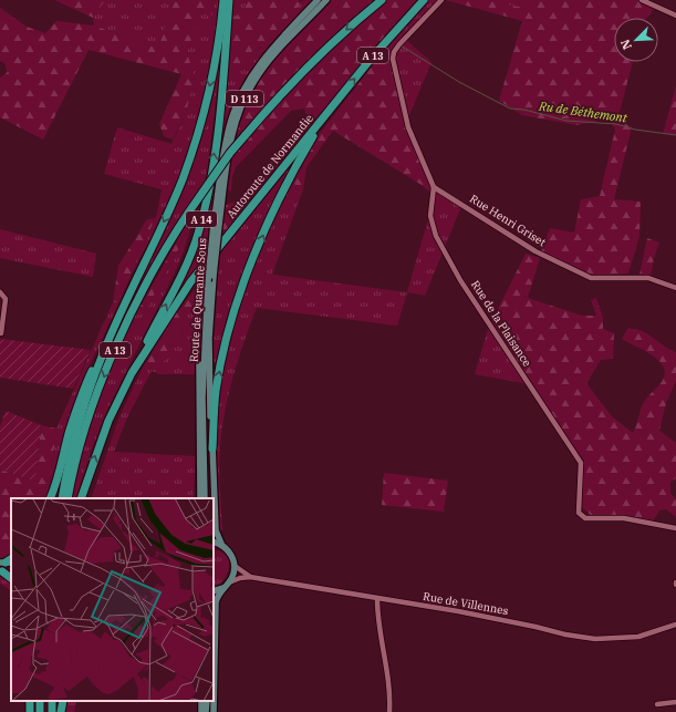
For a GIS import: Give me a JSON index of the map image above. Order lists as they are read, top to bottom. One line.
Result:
{"streets":{"highway":["A 13","Autoroute de Normandie","A 14"],"main road":["D 113","Route de Quarante Sous"],"street":["Rue Henri Griset","Rue de la Plaisance","Rue de Villennes"]},"crossings":[["Autoroute de Normandie","A 14"],["Rue Henri Griset","Rue de la Plaisance"]],"water":["Ru de Béthemont"],"north":"bottom left"}
